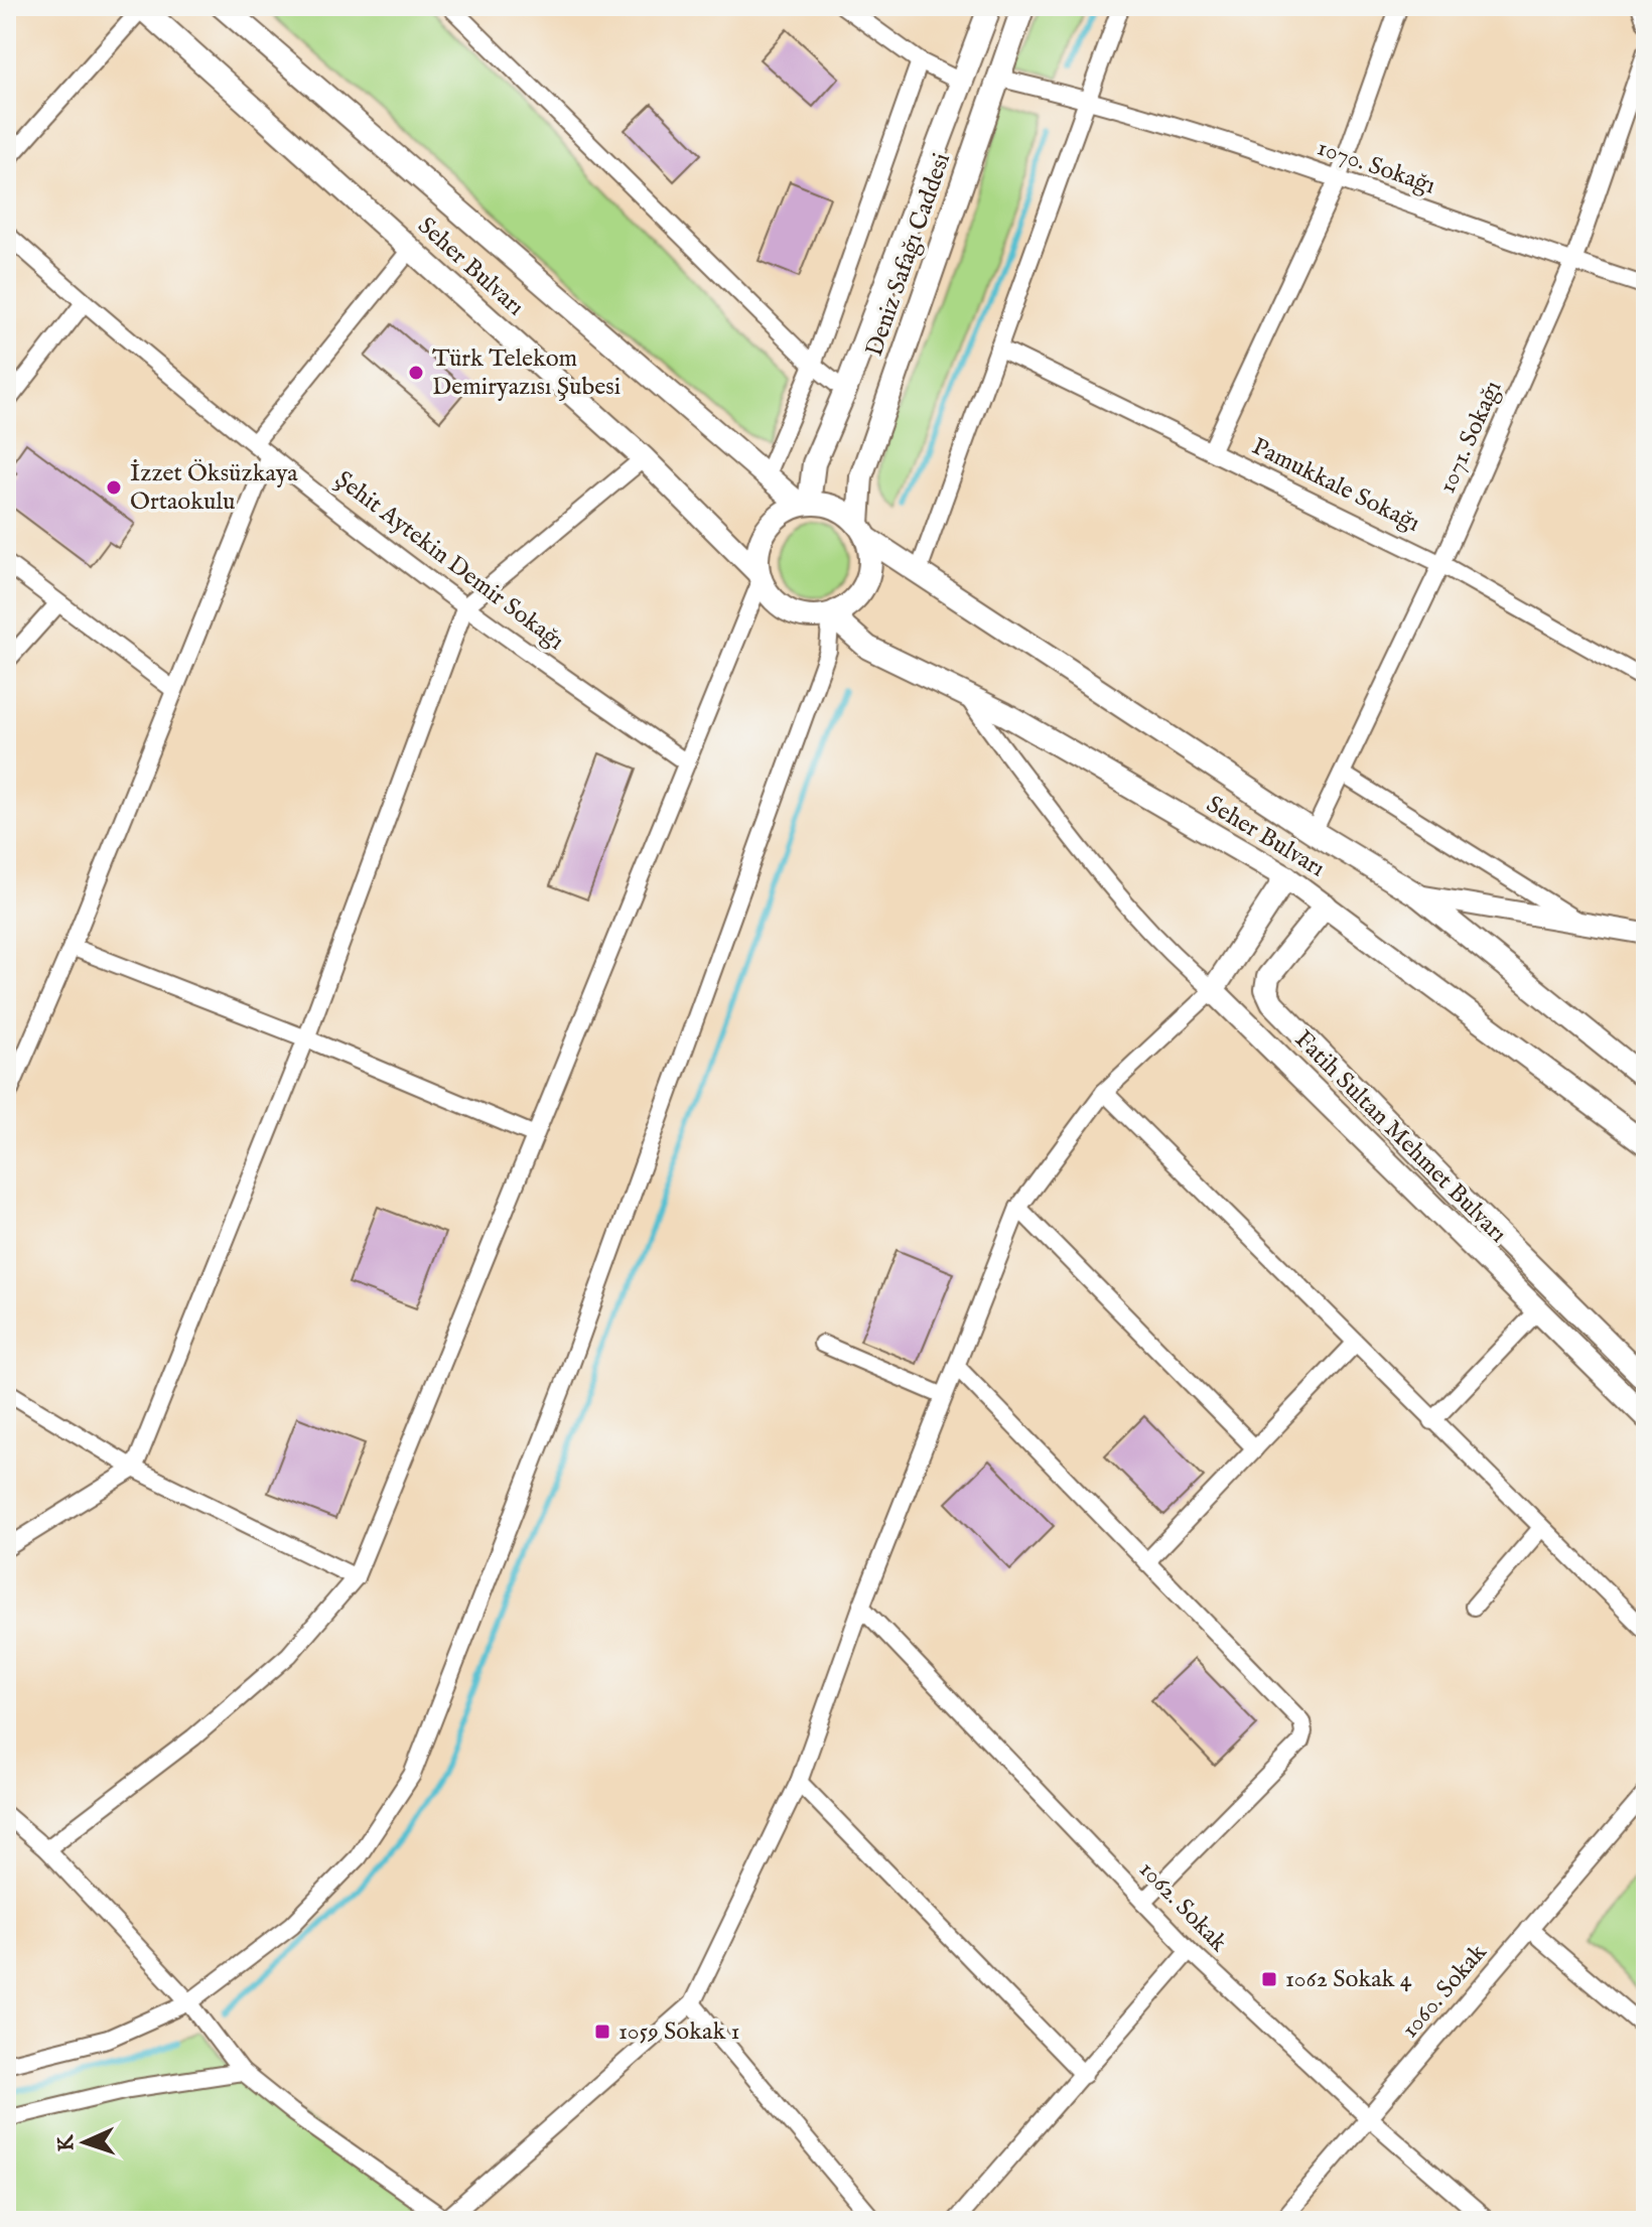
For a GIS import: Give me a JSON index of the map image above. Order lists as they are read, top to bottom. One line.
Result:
{"streets":{"main road":["Deniz Safağı Caddesi","Seher Bulvarı","Fatih Sultan Mehmet Bulvarı"],"street":["1070. Sokağı","1071. Sokağı","Pamukkale Sokağı","Şehit Aytekin Demir Sokağı","1062. Sokak","1060. Sokak"]},"crossings":[["1070. Sokağı","Deniz Safağı Caddesi"],["1070. Sokağı","1071. Sokağı"],["Deniz Safağı Caddesi","Seher Bulvarı"],["Seher Bulvarı","1071. Sokağı"],["Seher Bulvarı","Fatih Sultan Mehmet Bulvarı"],["1071. Sokağı","Pamukkale Sokağı"],["1062. Sokak","1060. Sokak"]],"places":{"other":["Türk Telekom Demiryazısı Şubesi","İzzet Öksüzkaya Ortaokulu"],"transit":["1062 Sokak 4","1059 Sokak 1"]},"north":"left"}
